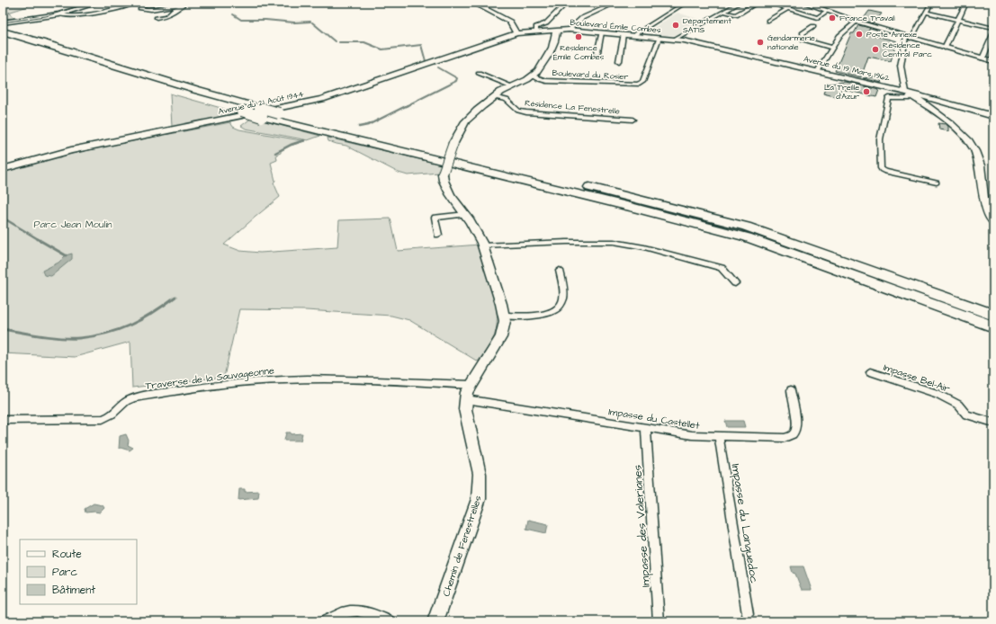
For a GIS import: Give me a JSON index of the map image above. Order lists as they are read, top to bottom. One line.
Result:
{"streets":{"main road":["Boulevard Émile Combes","Avenue du 19 Mars 1962","Avenue du 21 Août 1944","Chemin de Fenestrelles"],"street":["Boulevard du Rosier","Résidence La Fenestrelle","Traverse de la Sauvageonne","Impasse Bel-Air","Impasse du Castellet","Impasse du Languedoc","Impasse des Valerianes"]},"crossings":[["Boulevard Émile Combes","Avenue du 19 Mars 1962"],["Boulevard Émile Combes","Boulevard du Rosier"],["Boulevard Émile Combes","Avenue du 21 Août 1944"],["Résidence La Fenestrelle","Chemin de Fenestrelles"],["Traverse de la Sauvageonne","Chemin de Fenestrelles"],["Impasse du Castellet","Impasse du Languedoc"],["Impasse du Castellet","Impasse des Valerianes"],["Impasse du Castellet","Chemin de Fenestrelles"]],"parks":["Parc Jean Moulin"],"places":["France Travail","Département SATIS","Poste Annexe","Résidence Émile Combes","Gendarmerie nationale","Résidence Central Parc","La Treille d'Azur"],"legend":["Route","Parc","Bâtiment"]}
